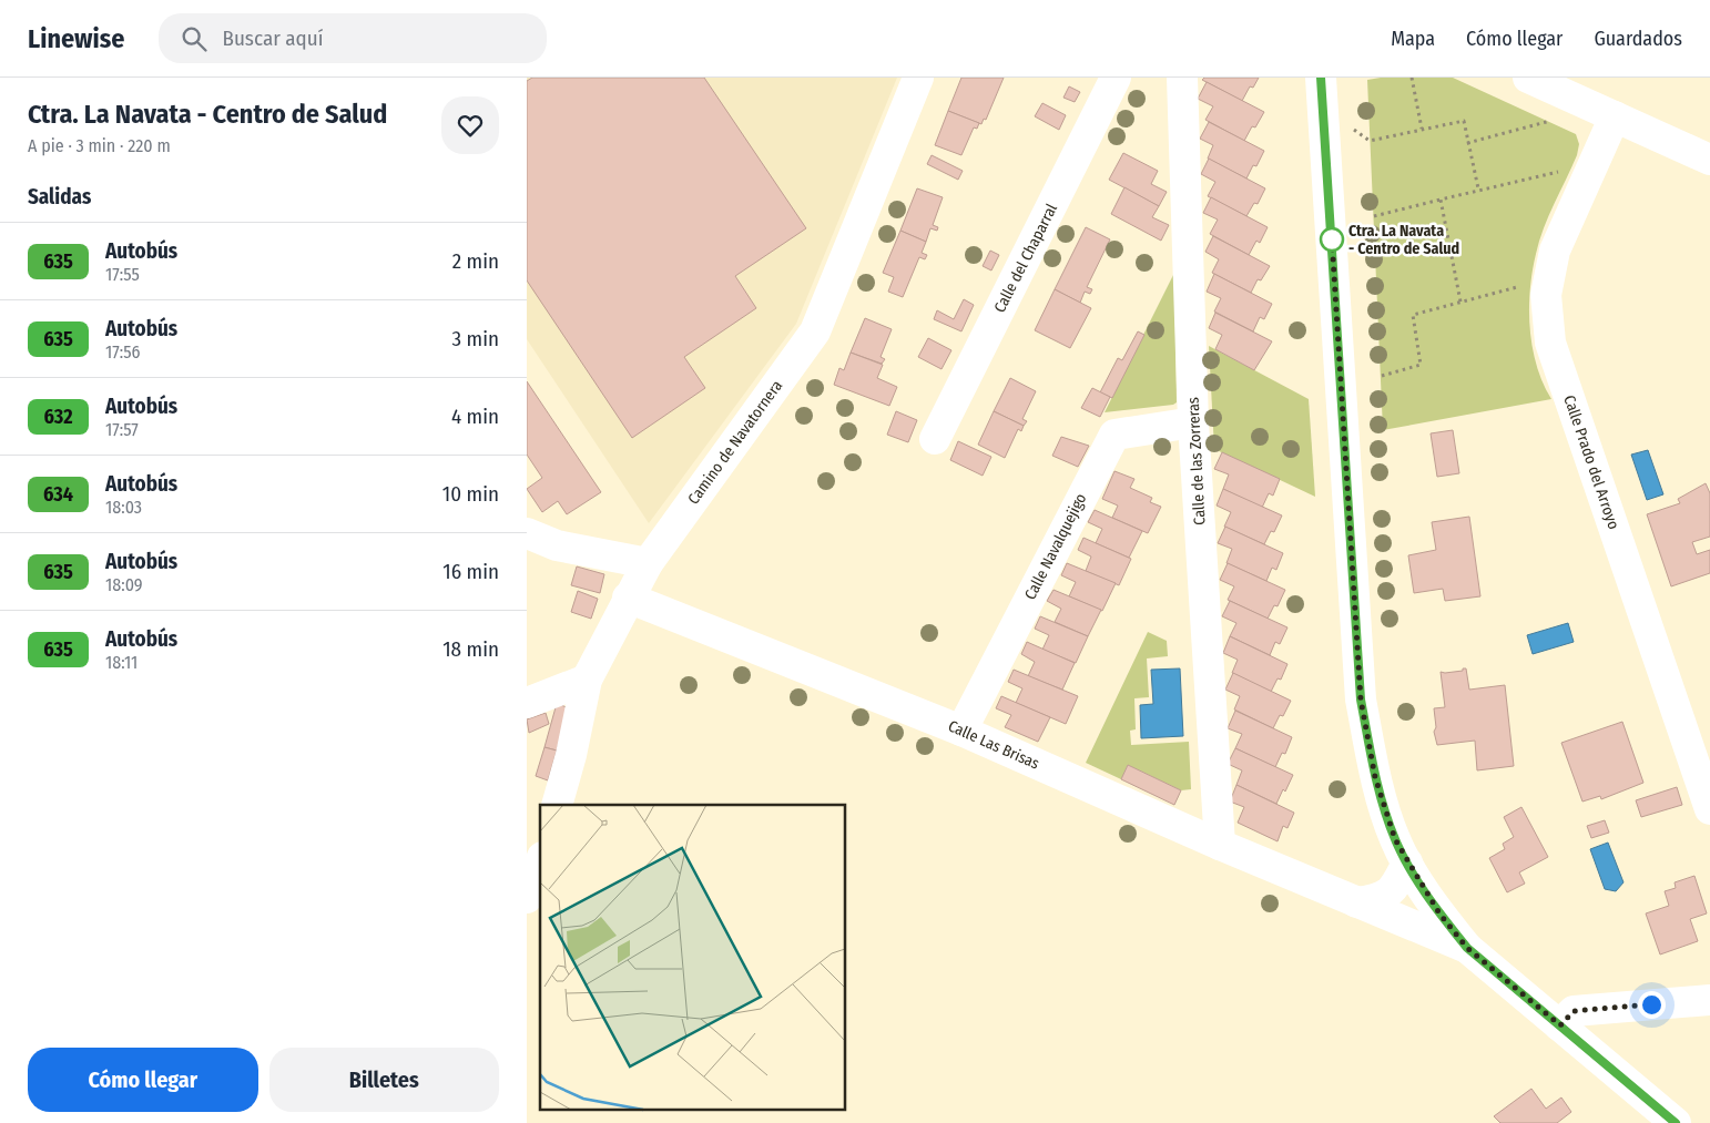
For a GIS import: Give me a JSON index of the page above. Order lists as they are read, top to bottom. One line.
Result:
{"streets":{"street":["Calle del Chaparral","Camino de Navatornera","Calle de las Zorreras","Calle Prado del Arroyo","Calle Navalquejigo","Calle Las Brisas"]},"crossings":[["Camino de Navatornera","Calle Las Brisas"],["Calle de las Zorreras","Calle Navalquejigo"],["Calle de las Zorreras","Calle Las Brisas"],["Calle Navalquejigo","Calle Las Brisas"]],"places":["Ctra. La Navata - Centro de Salud"],"lines":["bus line 635"],"page":{"header":"Linewise","search":"Buscar aquí","nav":["Mapa","Cómo llegar","Guardados"],"heading":[["Ctra. La Navata - Centro de Salud","A pie · 3 min · 220 m"],"Salidas"],"list":[{"mark":"635","name":"Autobús","note":"17:55","value":"2 min"},{"mark":"635","name":"Autobús","note":"17:56","value":"3 min"},{"mark":"632","name":"Autobús","note":"17:57","value":"4 min"},{"mark":"634","name":"Autobús","note":"18:03","value":"10 min"},{"mark":"635","name":"Autobús","note":"18:09","value":"16 min"},{"mark":"635","name":"Autobús","note":"18:11","value":"18 min"}],"buttons":["Cómo llegar","Billetes"]}}
